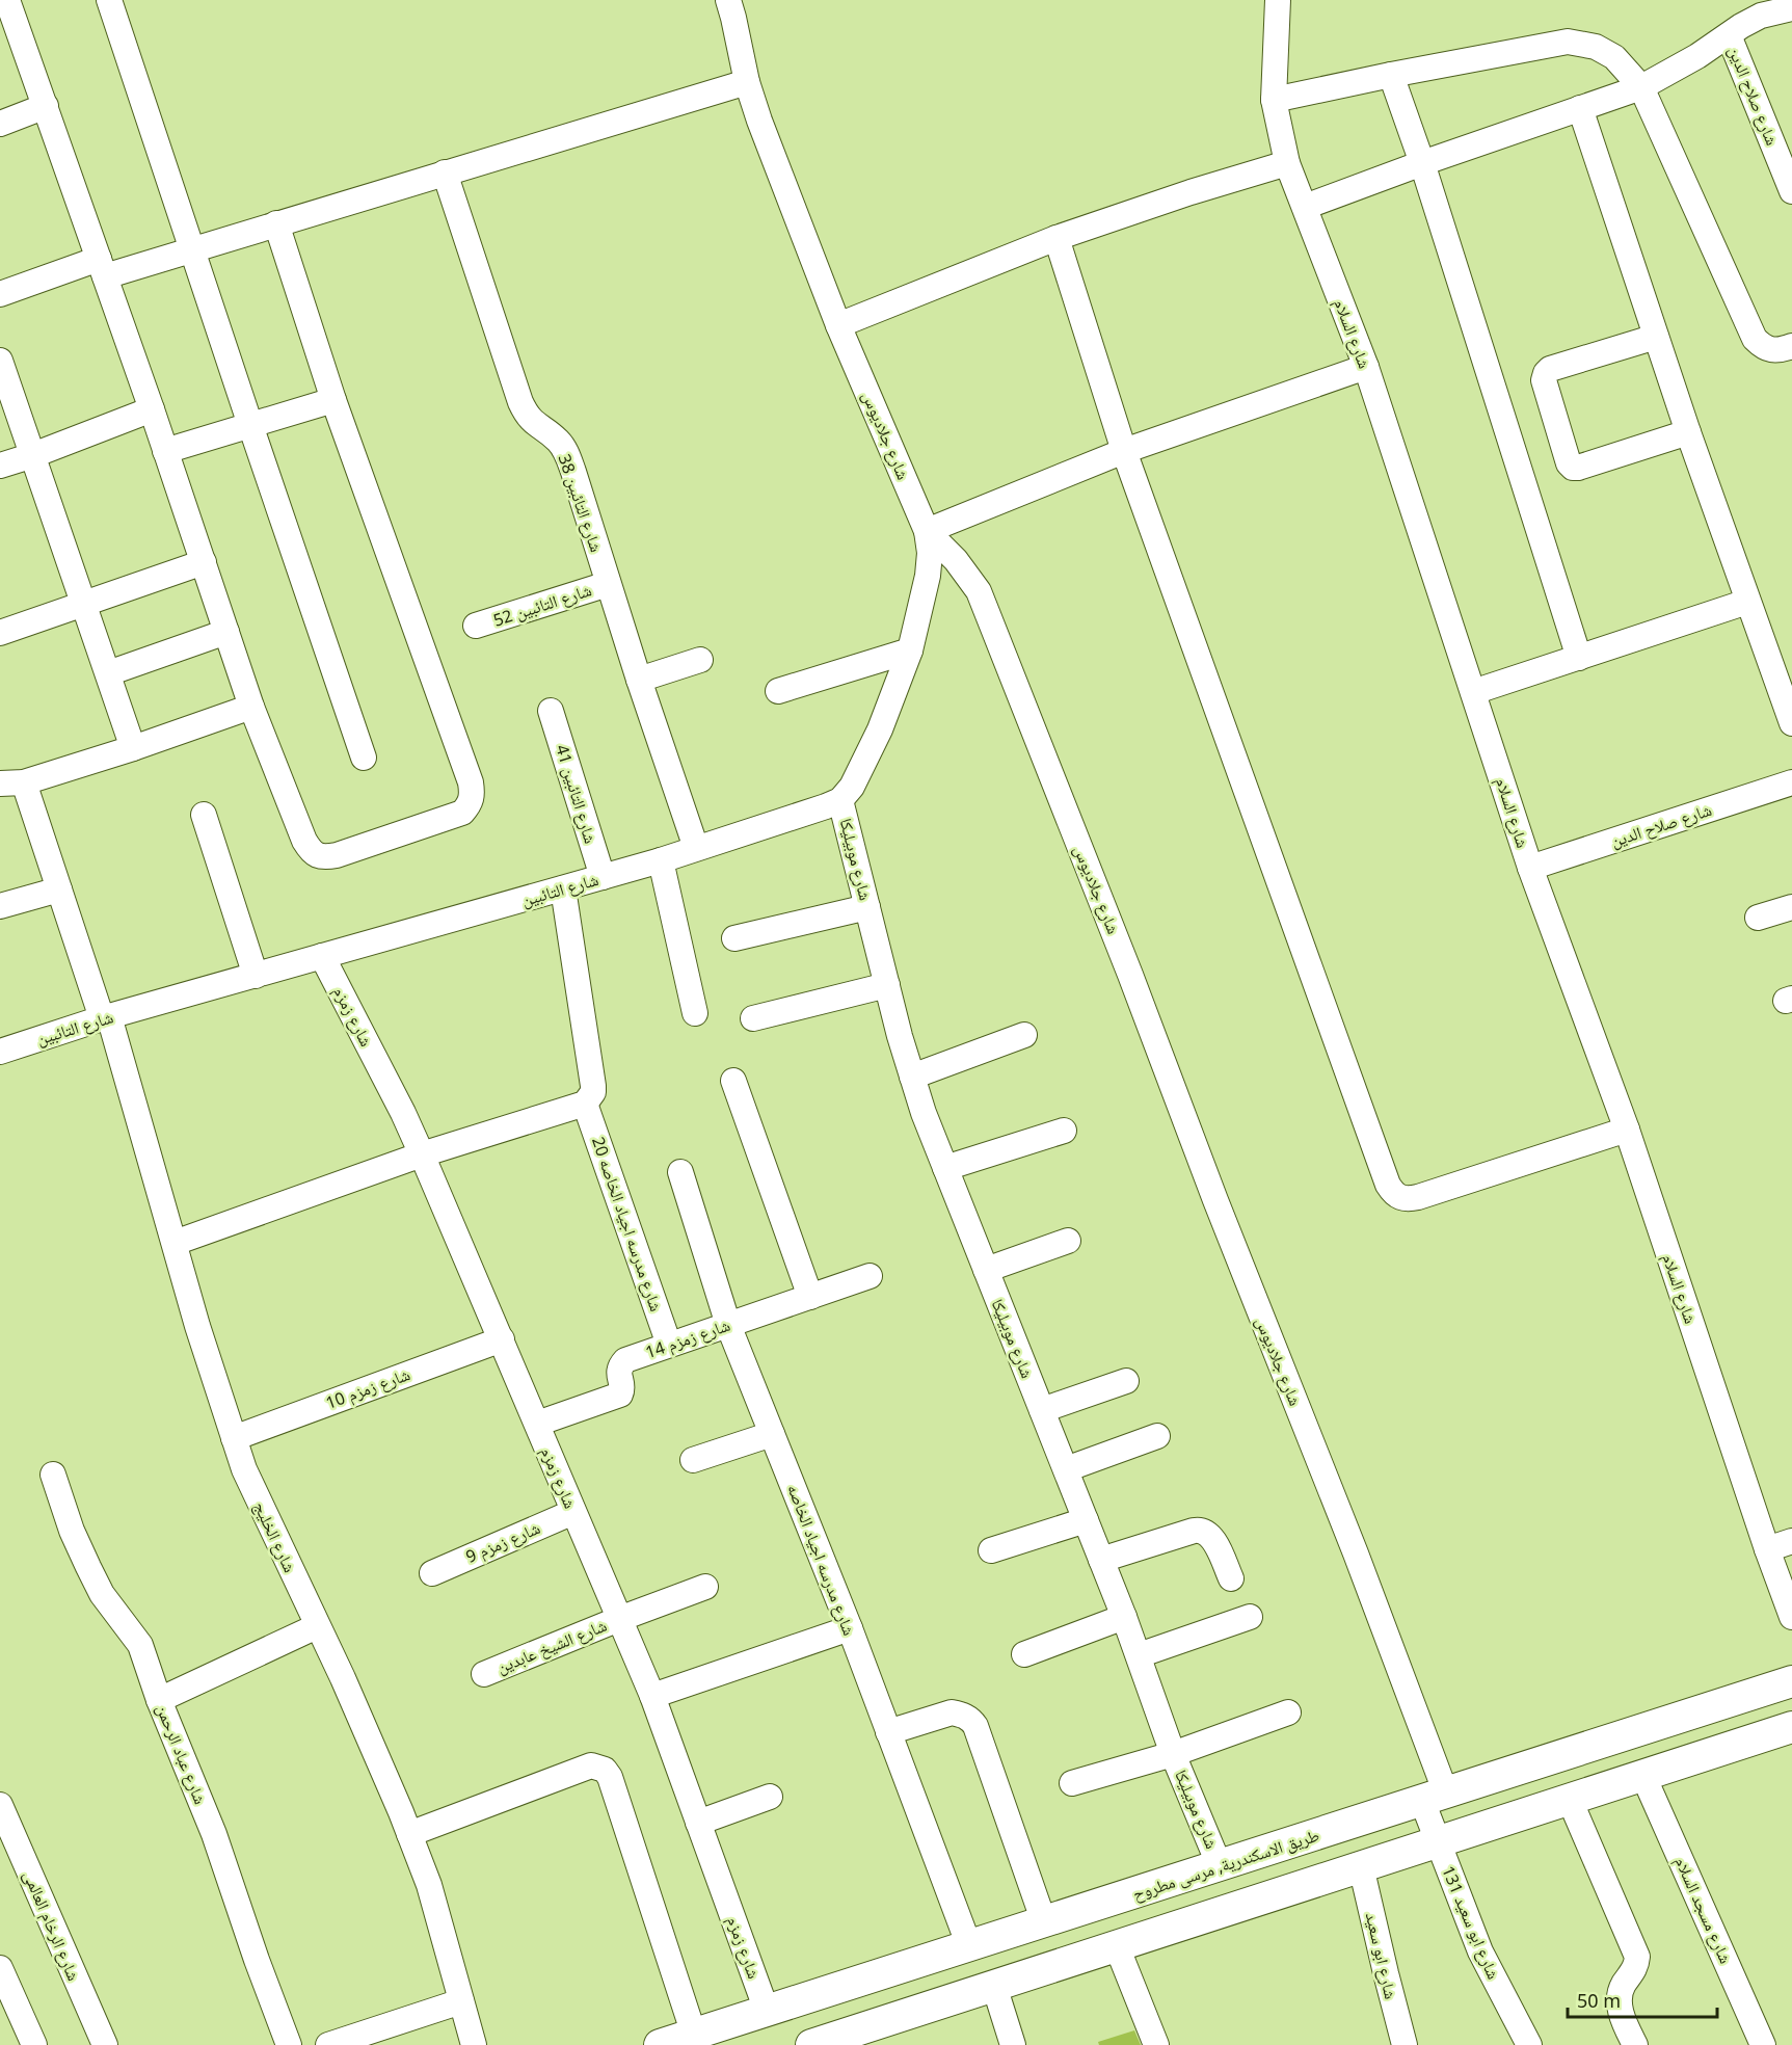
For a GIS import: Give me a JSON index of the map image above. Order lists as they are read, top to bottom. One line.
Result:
{"streets":{"main road":["طريق الاسكندرية, مرسى مطروح"],"street":["شارع صلاح الدين","شارع السلام","شارع جلاديوس","شارع التائبين 38","شارع التائبين 52","شارع التائبين 41","شارع موبيليكا","شارع التائبين","شارع زمزم","شارع مدرسه اجياد الخاصه 20","شارع زمزم 14","شارع زمزم 10","شارع الخليج","شارع زمزم 9","شارع مدرسه اجياد الخاصه","شارع الشيخ عابدين","شارع عباد الرحمن","شارع مسجد السلام","شارع ابو سعيد 131","شارع الرخام العالمى","شارع ابو سعيد"]},"crossings":[["شارع صلاح الدين","شارع السلام"],["شارع جلاديوس","طريق الاسكندرية, مرسى مطروح"],["شارع جلاديوس","شارع ابو سعيد 131"],["شارع التائبين 38","شارع التائبين 52"],["شارع التائبين 38","شارع التائبين"],["شارع التائبين 41","شارع التائبين"],["شارع موبيليكا","شارع التائبين"],["شارع موبيليكا","طريق الاسكندرية, مرسى مطروح"],["شارع التائبين","شارع زمزم"],["شارع التائبين","شارع الخليج"],["شارع زمزم","شارع زمزم 14"],["شارع زمزم","شارع زمزم 10"],["شارع زمزم","شارع زمزم 9"],["شارع زمزم","شارع الشيخ عابدين"],["شارع زمزم","طريق الاسكندرية, مرسى مطروح"],["شارع مدرسه اجياد الخاصه 20","شارع زمزم 14"],["شارع زمزم 14","شارع مدرسه اجياد الخاصه"],["شارع زمزم 10","شارع الخليج"],["شارع مدرسه اجياد الخاصه","طريق الاسكندرية, مرسى مطروح"],["طريق الاسكندرية, مرسى مطروح","شارع ابو سعيد 131"]],"scale_bar":"50 m"}
